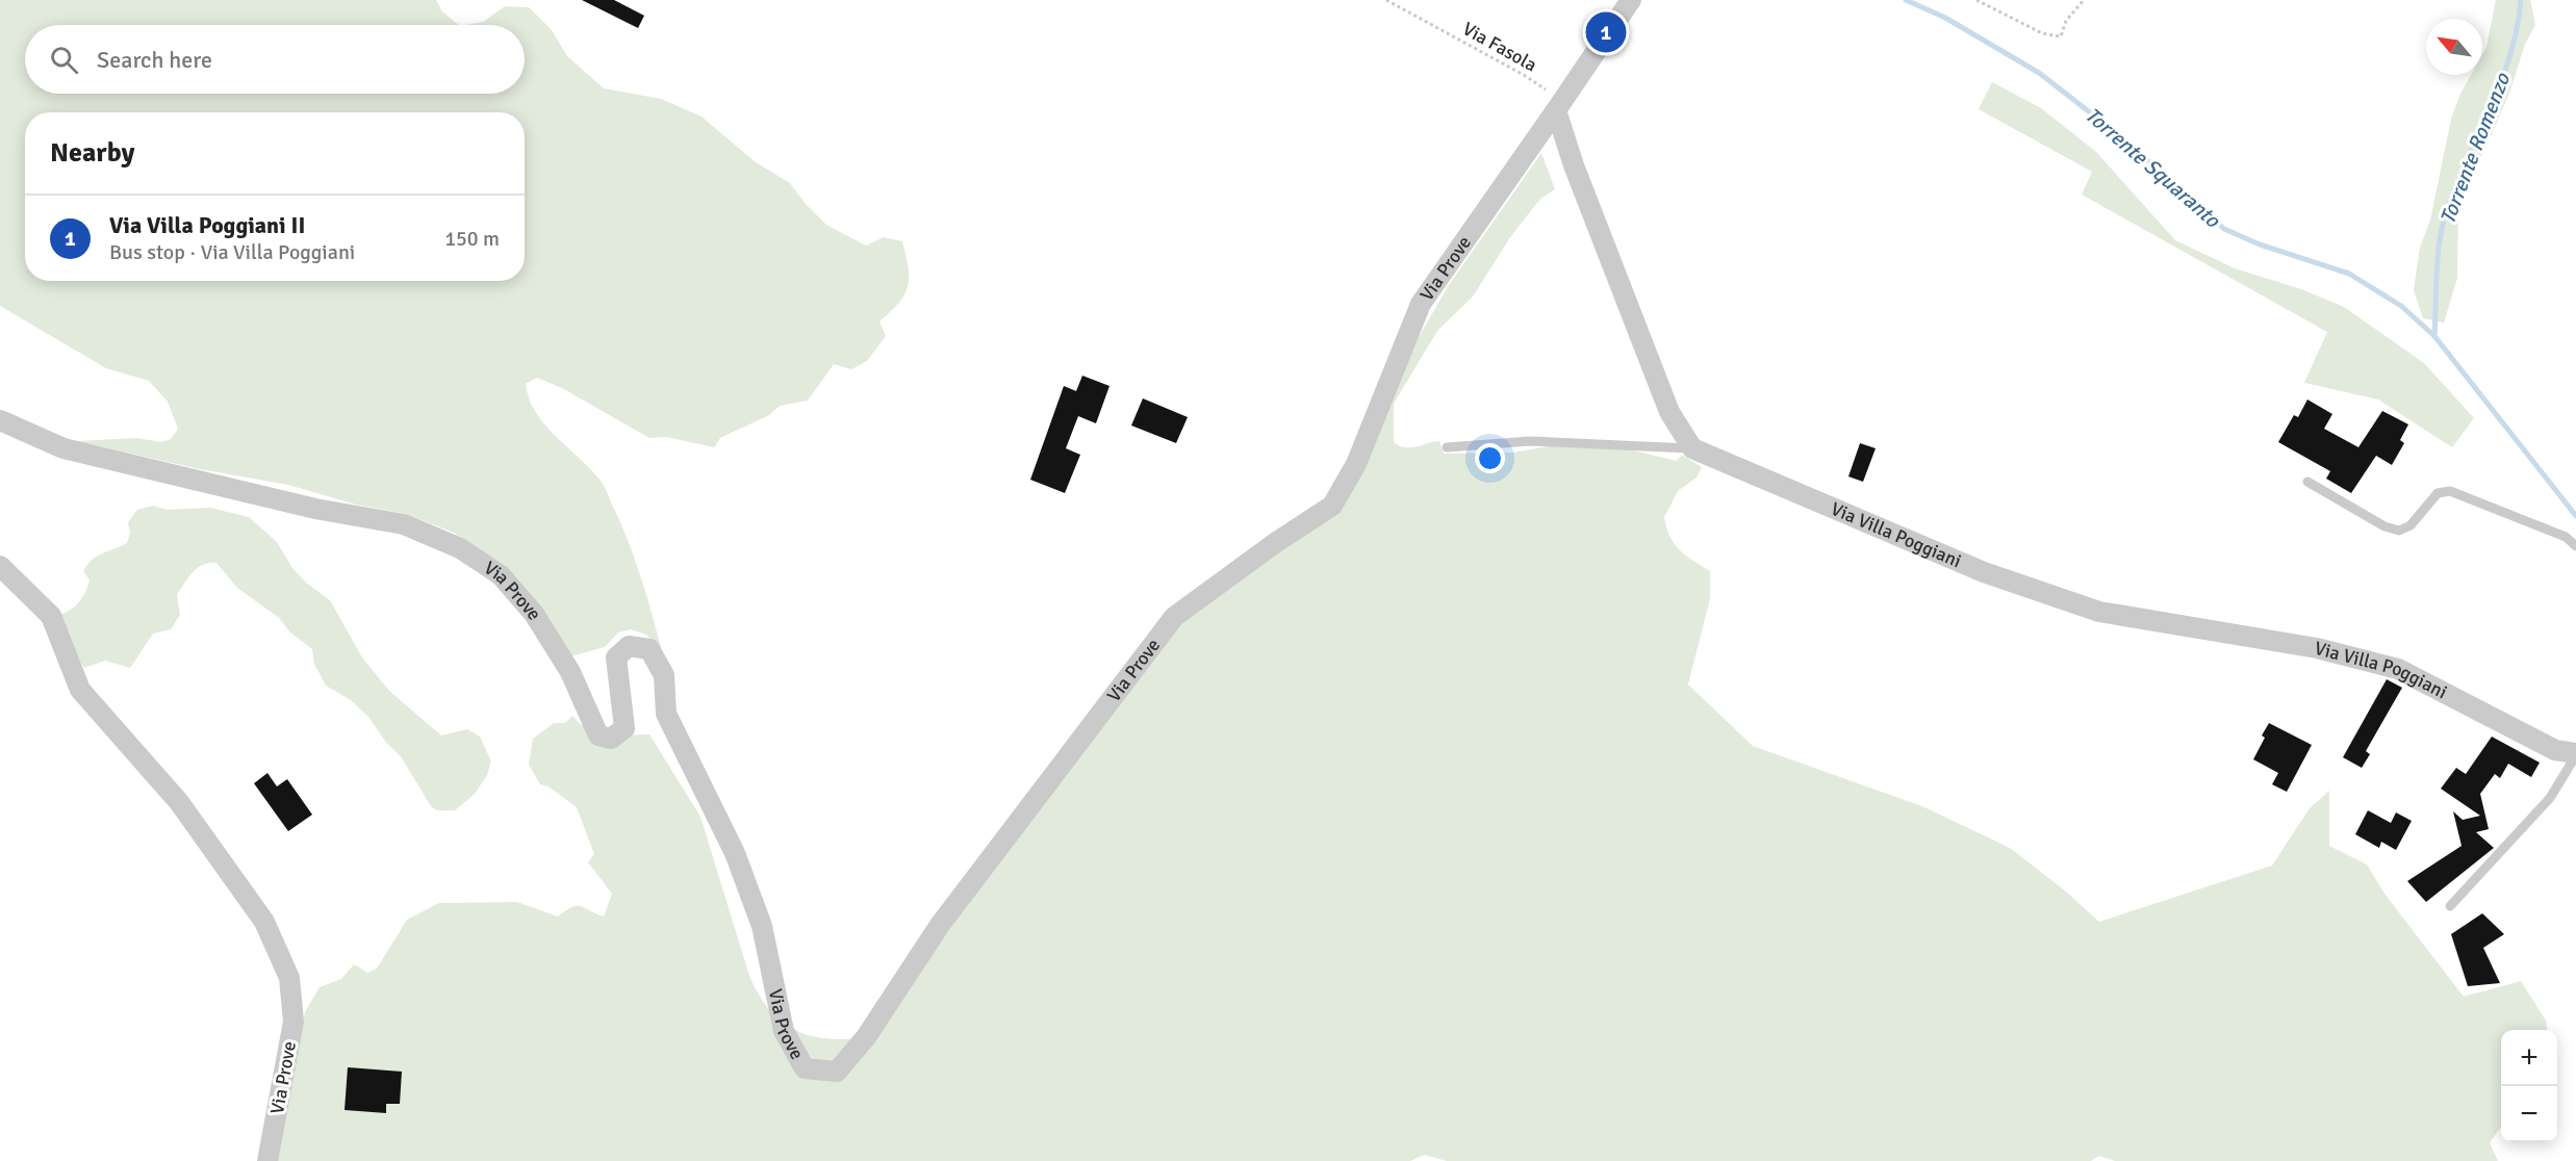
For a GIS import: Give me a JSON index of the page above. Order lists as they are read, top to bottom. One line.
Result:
{"streets":{"street":["Via Prove","Via Villa Poggiani"],"path":["Via Fasola"]},"crossings":[["Via Fasola","Via Prove"]],"water":["Torrente Romenzo","Torrente Squaranto"],"north":"top left","page":{"pins":"1","search":"Search here","heading":"Nearby","list":[{"mark":"1","name":"Via Villa Poggiani II","note":"Bus stop · Via Villa Poggiani","value":"150 m"}],"map_buttons":["+","−"]}}
